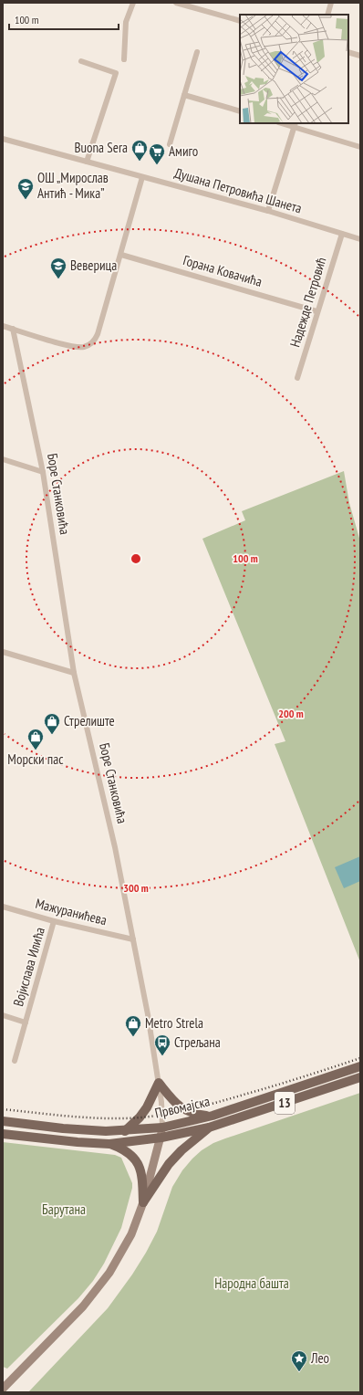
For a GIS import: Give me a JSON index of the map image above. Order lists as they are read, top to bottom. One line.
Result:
{"streets":{"main road":["13","Првомајска"],"street":["Душана Петровића Шанета","Горана Ковачића","Надежде Петровић","Боре Станковића","Мажуранићева","Војислава Илића"]},"crossings":[["Душана Петровића Шанета","Надежде Петровић"],["Горана Ковачића","Надежде Петровић"],["Боре Станковића","Мажуранићева"],["Боре Станковића","Првомајска"],["Мажуранићева","Војислава Илића"]],"parks":["Барутана","Народна башта"],"places":{"shop":["Buona Sera","Стрелиште","Морски пас","Metro Strela"],"supermarket":["Амиго"],"school or university":["ОШ „Мирослав Антић - Мика”","Веверица"],"bus stop":["Стрељана"],"place":["Лео"]},"scale_bar":"100 m","rings":["100 m","200 m","300 m"]}
